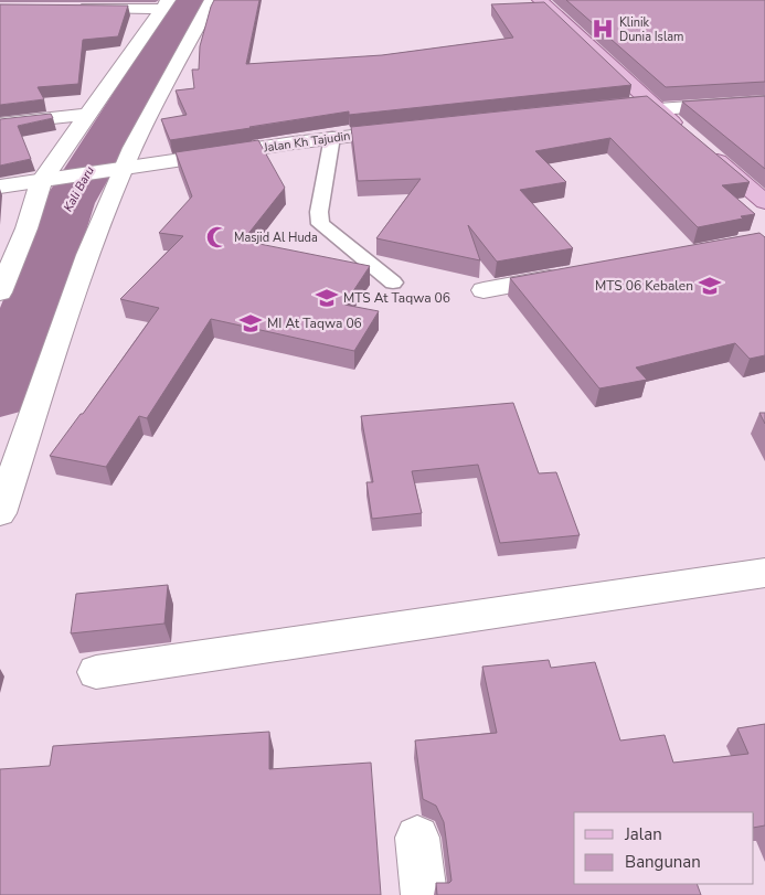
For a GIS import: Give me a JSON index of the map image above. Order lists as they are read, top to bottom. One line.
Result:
{"streets":{"street":["Jalan Kh Tajudin"]},"water":["Kali Baru"],"places":{"hospital":["Klinik Dunia Islam"],"mosque":["Masjid Al Huda"],"school or university":["MTS 06 Kebalen","MTS At Taqwa 06","MI At Taqwa 06"]},"legend":["Jalan","Bangunan"]}
